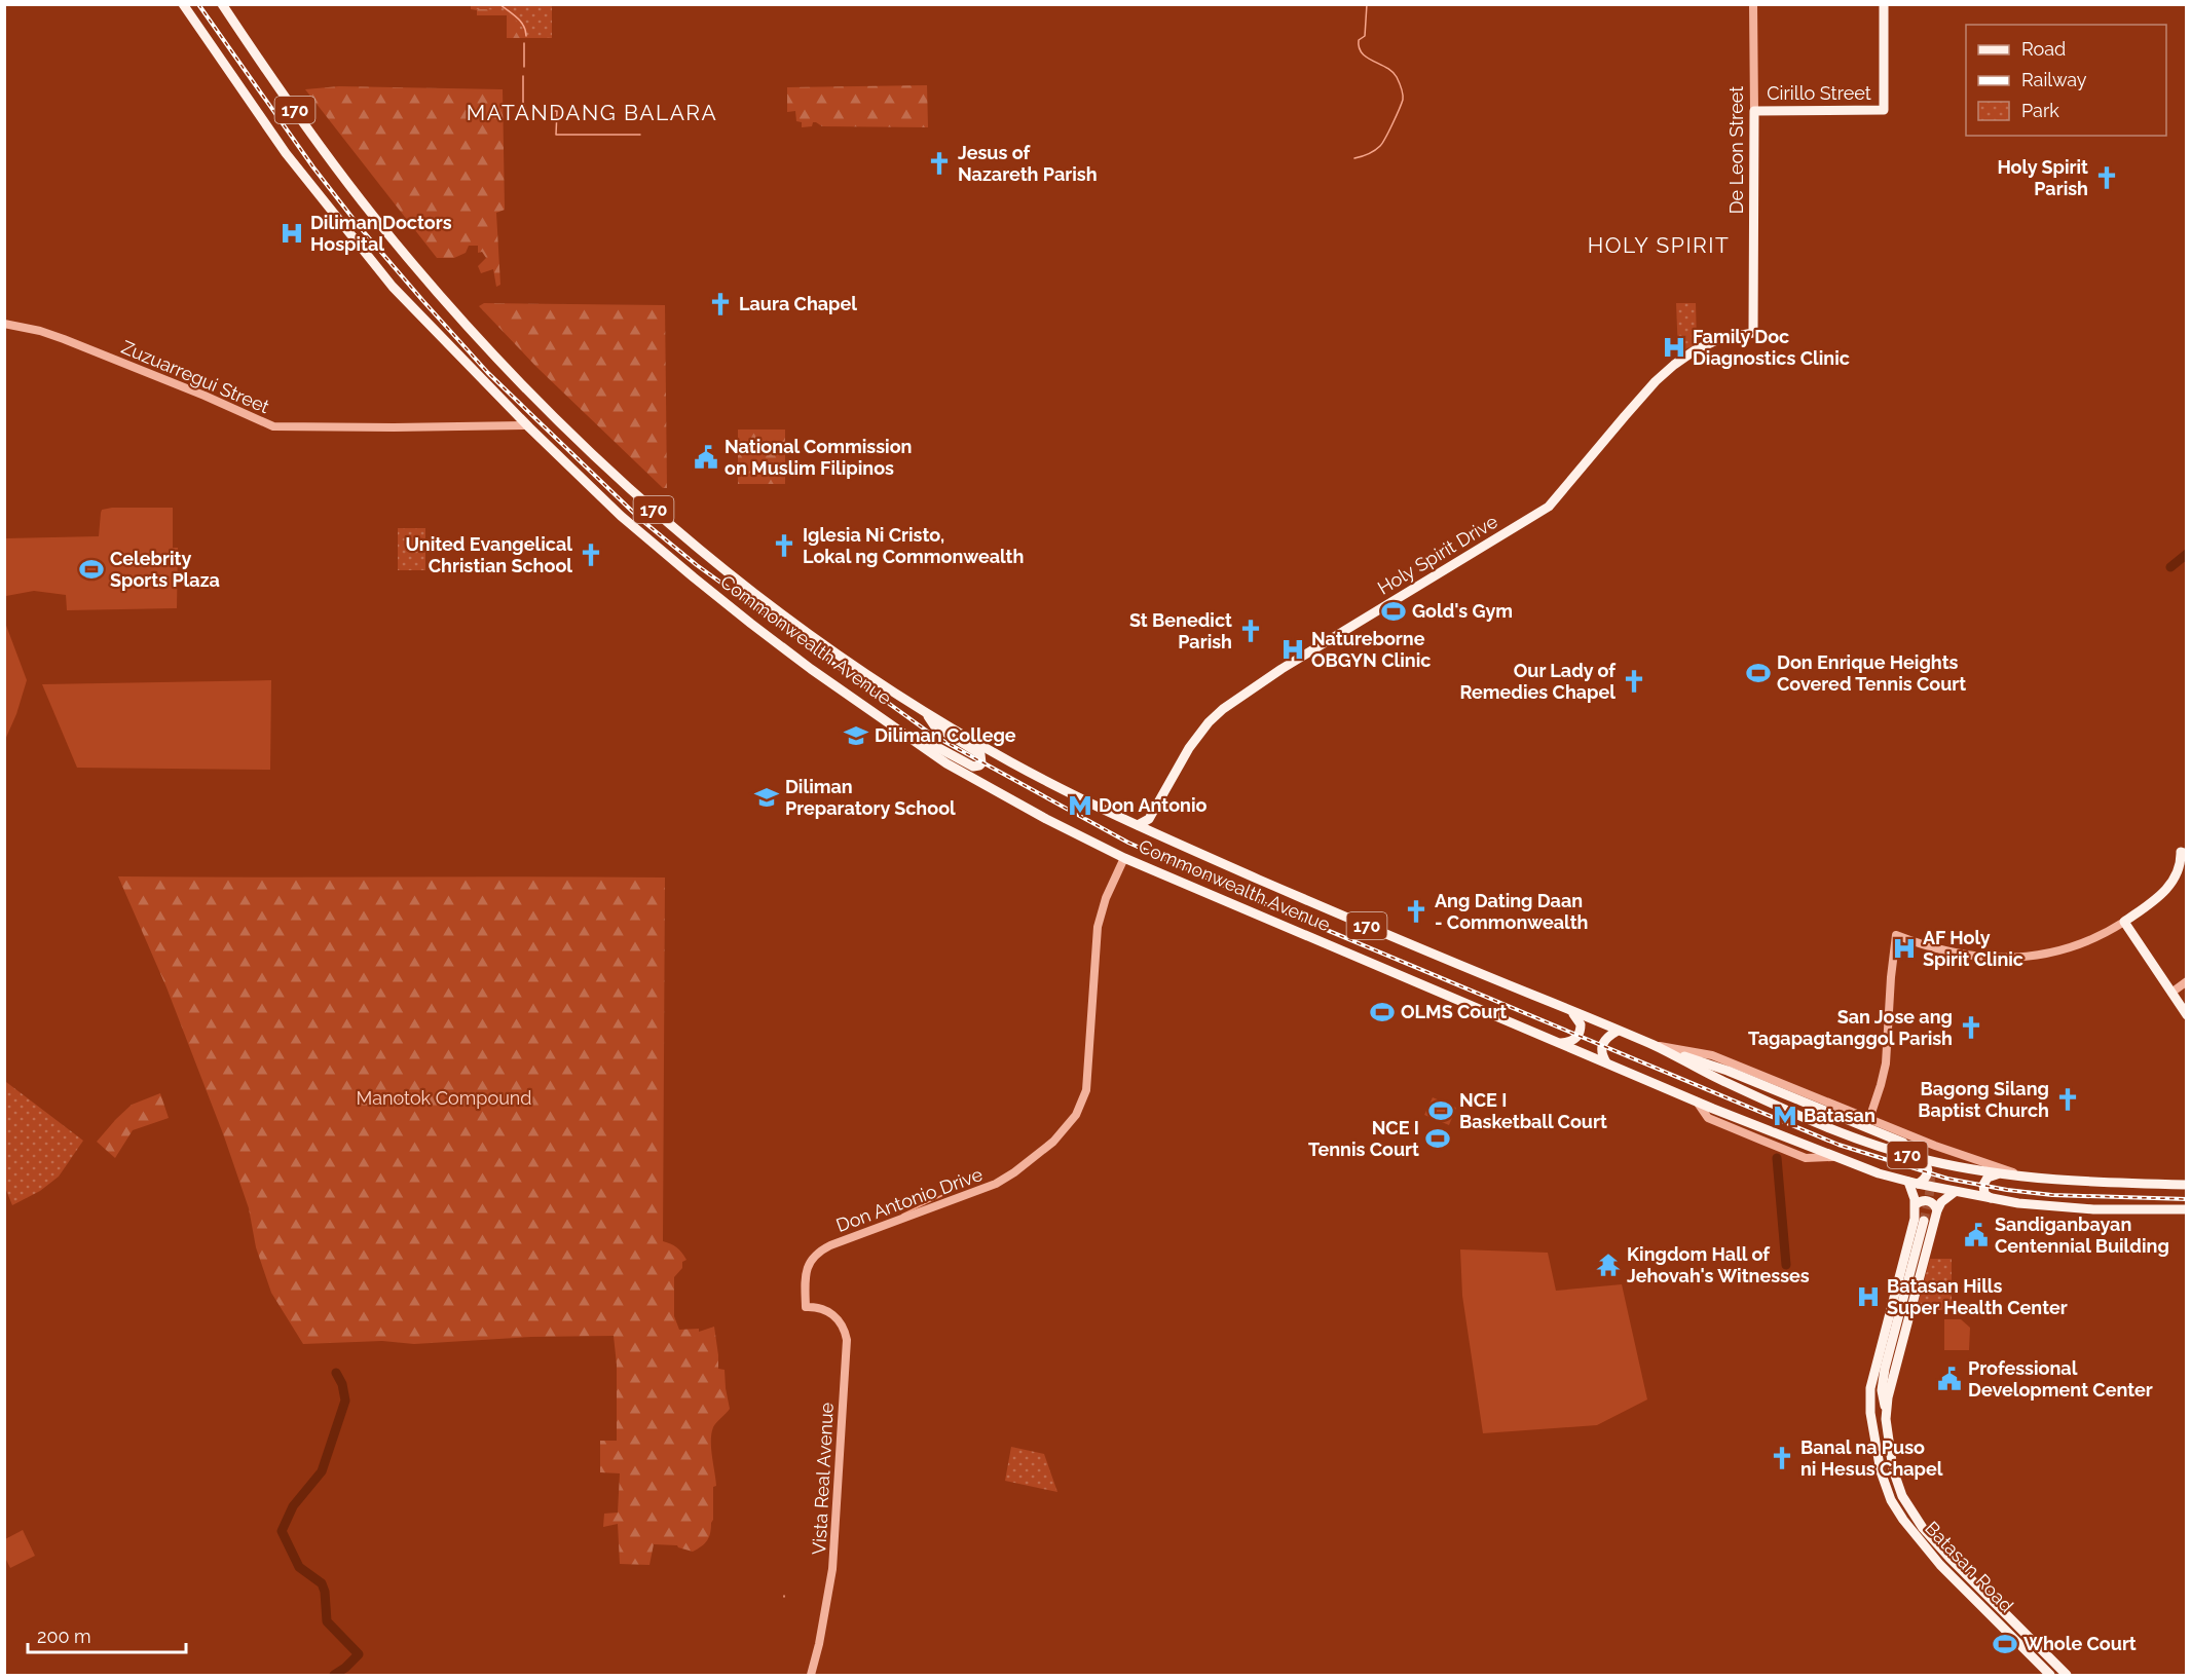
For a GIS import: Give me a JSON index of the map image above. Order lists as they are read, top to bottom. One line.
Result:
{"streets":{"main road":["Cirillo Street","170","De Leon Street","Holy Spirit Drive","Commonwealth Avenue","Batasan Road"],"street":["Zuzuarregui Street","Don Antonio Drive","Vista Real Avenue"]},"crossings":[["Cirillo Street","De Leon Street"],["De Leon Street","Holy Spirit Drive"],["Zuzuarregui Street","Commonwealth Avenue"],["Commonwealth Avenue","Don Antonio Drive"],["Commonwealth Avenue","Batasan Road"],["Don Antonio Drive","Vista Real Avenue"]],"districts":["MATANDANG BALARA","HOLY SPIRIT"],"parks":["Manotok Compound"],"places":{"church":["Jesus of Nazareth Parish","Holy Spirit Parish","Laura Chapel","Iglesia Ni Cristo, Lokal ng Commonwealth","United Evangelical Christian School","St Benedict Parish","Our Lady of Remedies Chapel","Ang Dating Daan - Commonwealth","San Jose ang Tagapagtanggol Parish","Bagong Silang Baptist Church","Banal na Puso ni Hesus Chapel"],"hospital":["Diliman Doctors Hospital","Family Doc Diagnostics Clinic","Natureborne OBGYN Clinic","AF Holy Spirit Clinic","Batasan Hills Super Health Center"],"public building":["National Commission on Muslim Filipinos","Sandiganbayan Centennial Building","Professional Development Center"],"sports":["Celebrity Sports Plaza","Gold's Gym","Don Enrique Heights Covered Tennis Court","OLMS Court","NCE I Basketball Court","NCE I Tennis Court","Whole Court"],"school or university":["Diliman College","Diliman Preparatory School"],"metro station":["Don Antonio","Batasan"],"temple":["Kingdom Hall of Jehovah's Witnesses"]},"legend":["Road","Railway","Park"],"scale_bar":"200 m"}
